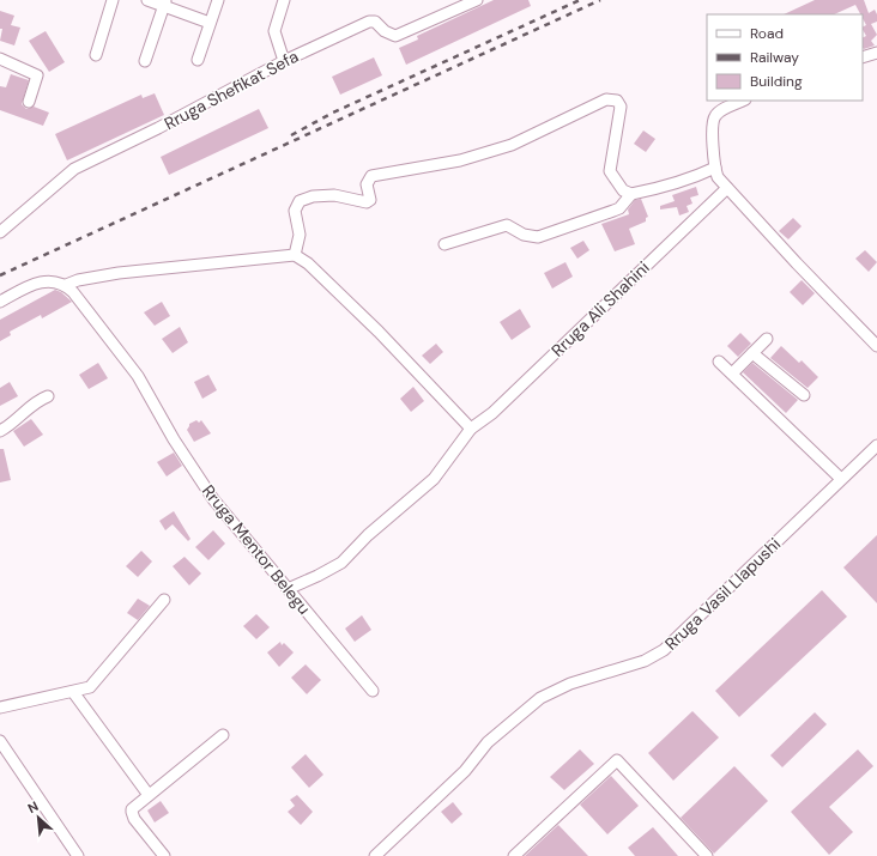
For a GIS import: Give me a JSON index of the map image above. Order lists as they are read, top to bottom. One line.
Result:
{"streets":{"street":["Rruga Shefikat Sefa","Rruga Ali Shahini","Rruga Mentor Belegu","Rruga Vasil Llapushi"]},"crossings":[["Rruga Ali Shahini","Rruga Mentor Belegu"]],"legend":["Road","Railway","Building"],"north":"top left"}
